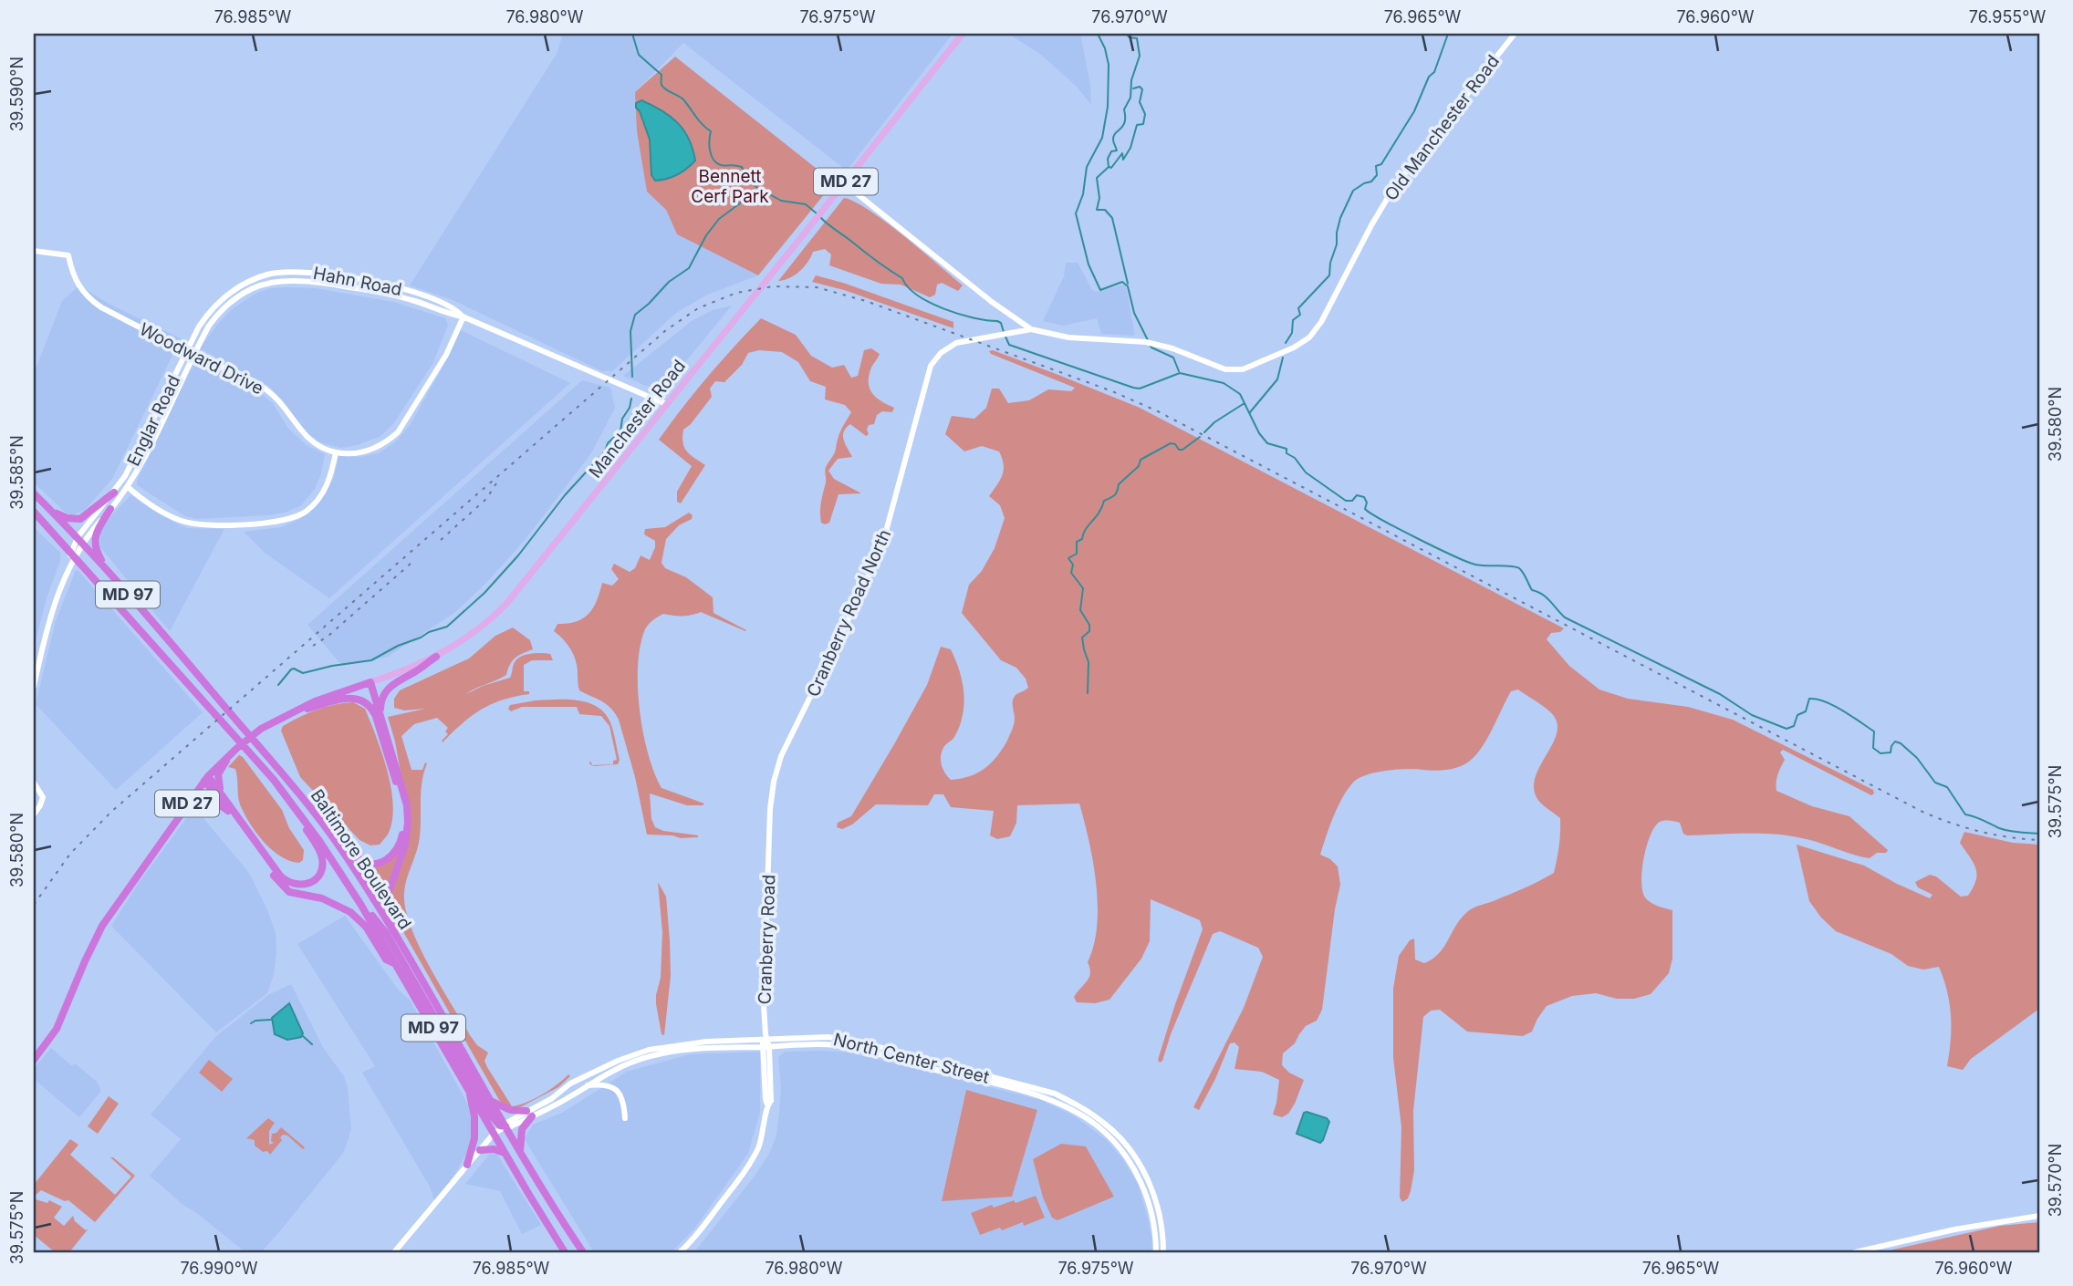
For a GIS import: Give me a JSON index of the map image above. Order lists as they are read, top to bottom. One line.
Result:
{"streets":{"highway":["MD 27","Manchester Road","MD 97","Baltimore Boulevard"],"street":["Old Manchester Road","Hahn Road","Woodward Drive","Englar Road","Cranberry Road North","Cranberry Road","North Center Street"]},"crossings":[["Old Manchester Road","Manchester Road"],["Old Manchester Road","Cranberry Road North"],["MD 27","Manchester Road"],["Hahn Road","Woodward Drive"],["Hahn Road","Manchester Road"],["Hahn Road","Englar Road"],["Woodward Drive","Englar Road"],["Englar Road","Baltimore Boulevard"],["Cranberry Road North","Cranberry Road"],["Baltimore Boulevard","North Center Street"],["Cranberry Road","North Center Street"]],"parks":["Bennett Cerf Park"],"coordinates":["76.985°W","76.980°W","76.975°W","76.970°W","76.965°W","76.960°W","76.955°W","39.590°N","39.580°N","39.585°N","39.575°N","39.570°N","76.990°W"]}
